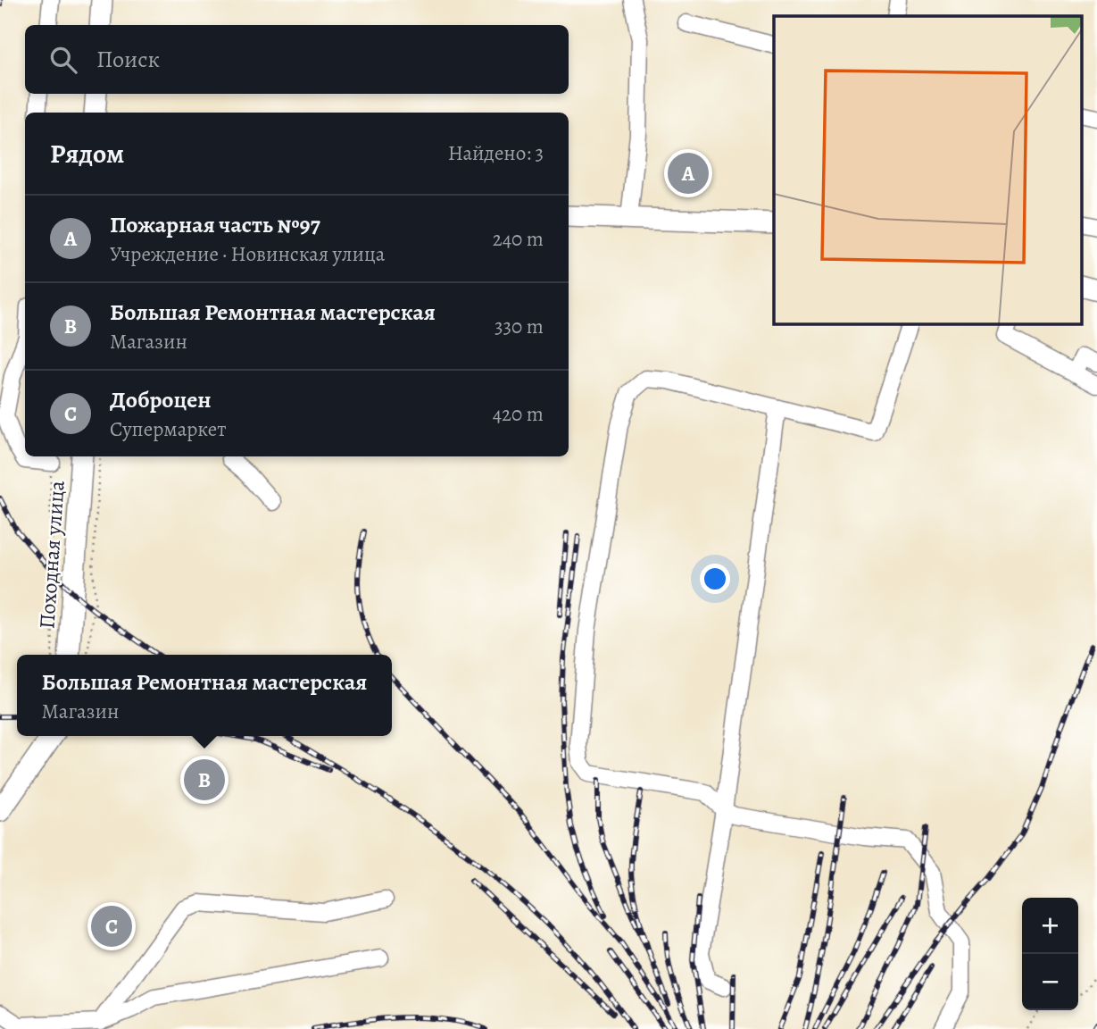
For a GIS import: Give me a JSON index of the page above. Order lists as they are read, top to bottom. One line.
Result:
{"streets":{"main road":["Походная улица"]},"page":{"search":"Поиск","heading":["Рядом","Найдено: 3"],"pins":["A","B","C"],"list":[{"mark":"A","name":"Пожарная часть №97","note":"Учреждение · Новинская улица","value":"240 m"},{"mark":"B","name":"Большая Ремонтная мастерская","note":"Магазин","value":"330 m"},{"mark":"C","name":"Доброцен","note":"Супермаркет","value":"420 m"}],"popup":["Большая Ремонтная мастерская","Магазин"],"map_buttons":["+","−"]}}
